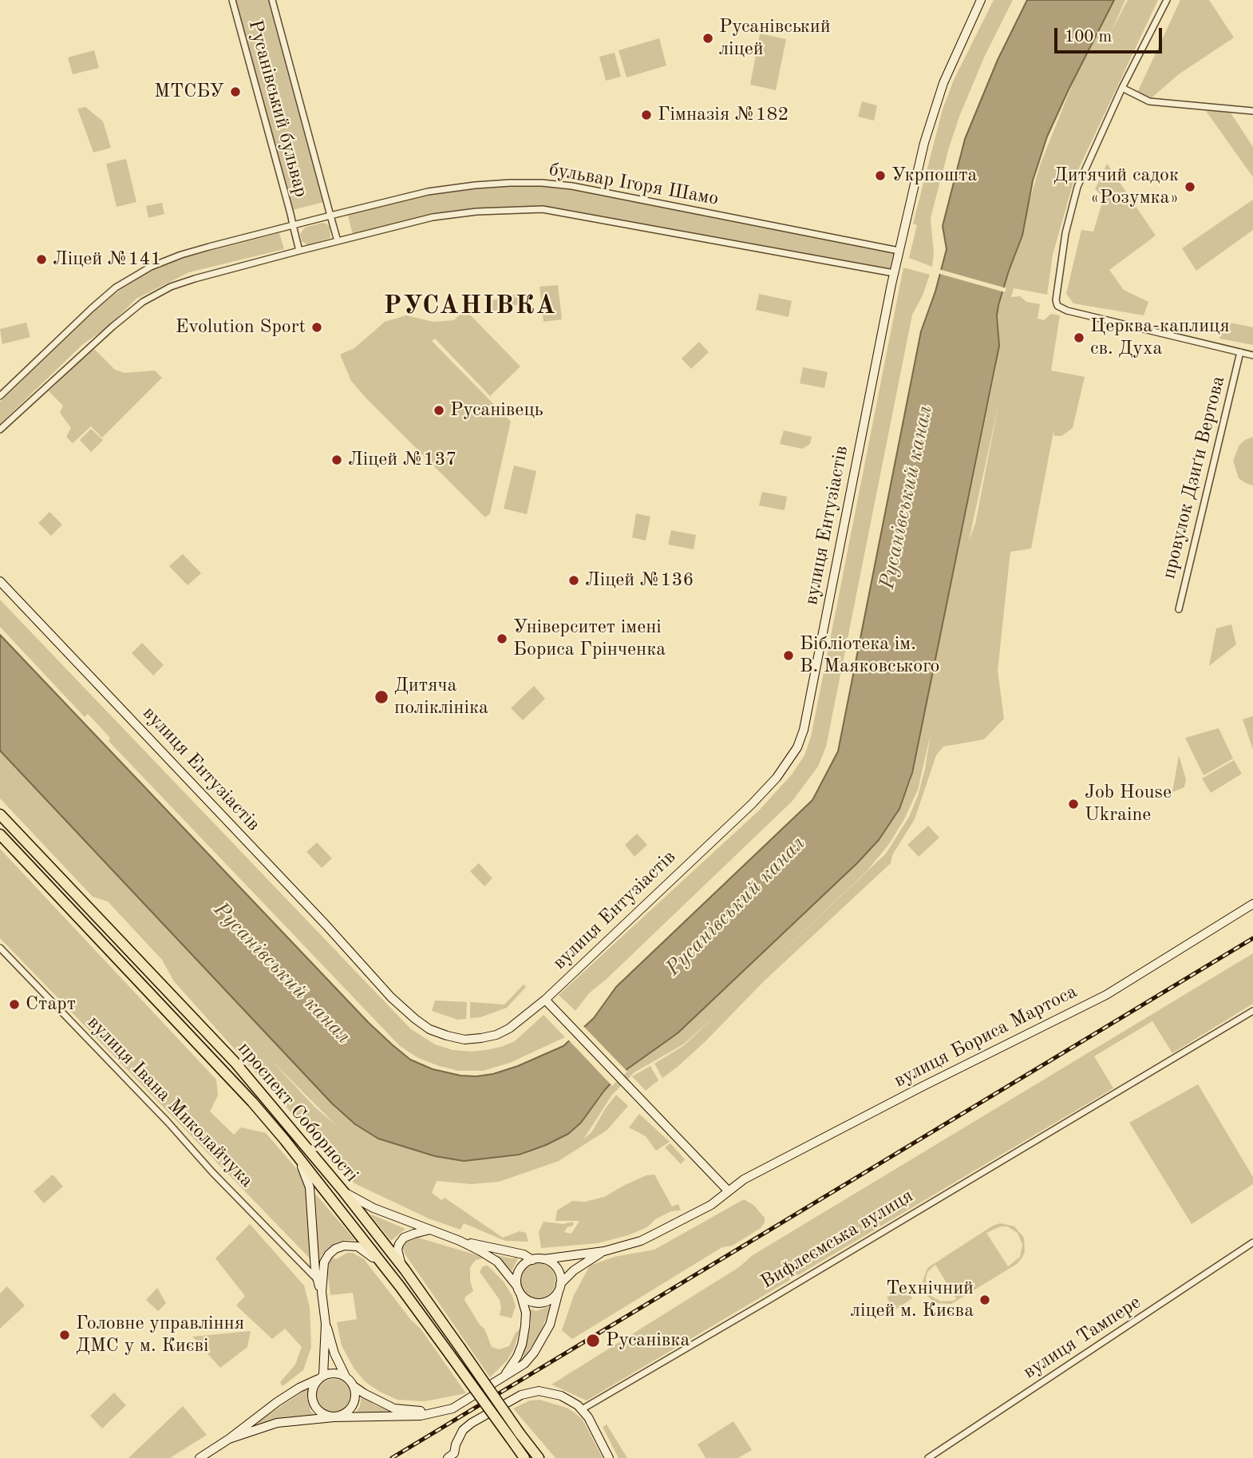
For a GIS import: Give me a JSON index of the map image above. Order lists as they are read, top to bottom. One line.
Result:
{"streets":{"highway":["проспект Соборності"],"street":["Русанівський бульвар","бульвар Ігоря Шамо","провулок Дзиґи Вертова","вулиця Ентузіастів","вулиця Бориса Мартоса","вулиця Івана Миколайчука","Вифлеємська вулиця","вулиця Тампере"]},"crossings":[["Русанівський бульвар","бульвар Ігоря Шамо"],["бульвар Ігоря Шамо","вулиця Ентузіастів"],["вулиця Івана Миколайчука","проспект Соборності"]],"districts":["РУСАНІВКА"],"water":["Русанівський канал"],"places":["Русанівський ліцей","МТСБУ","Гімназія №182","Укрпошта","Дитячий садок «Розумка»","Ліцей №141","Evolution Sport","Церква-каплиця св. Духа","Русанівець","Ліцей №137","Ліцей №136","Університет імені Бориса Грінченка","Бібліотека ім. В. Маяковського","Дитяча поліклініка","Job House Ukraine","Старт","Технічний ліцей м. Києва","Головне управління ДМС у м. Києві","Русанівка"],"scale_bar":"100 m"}
